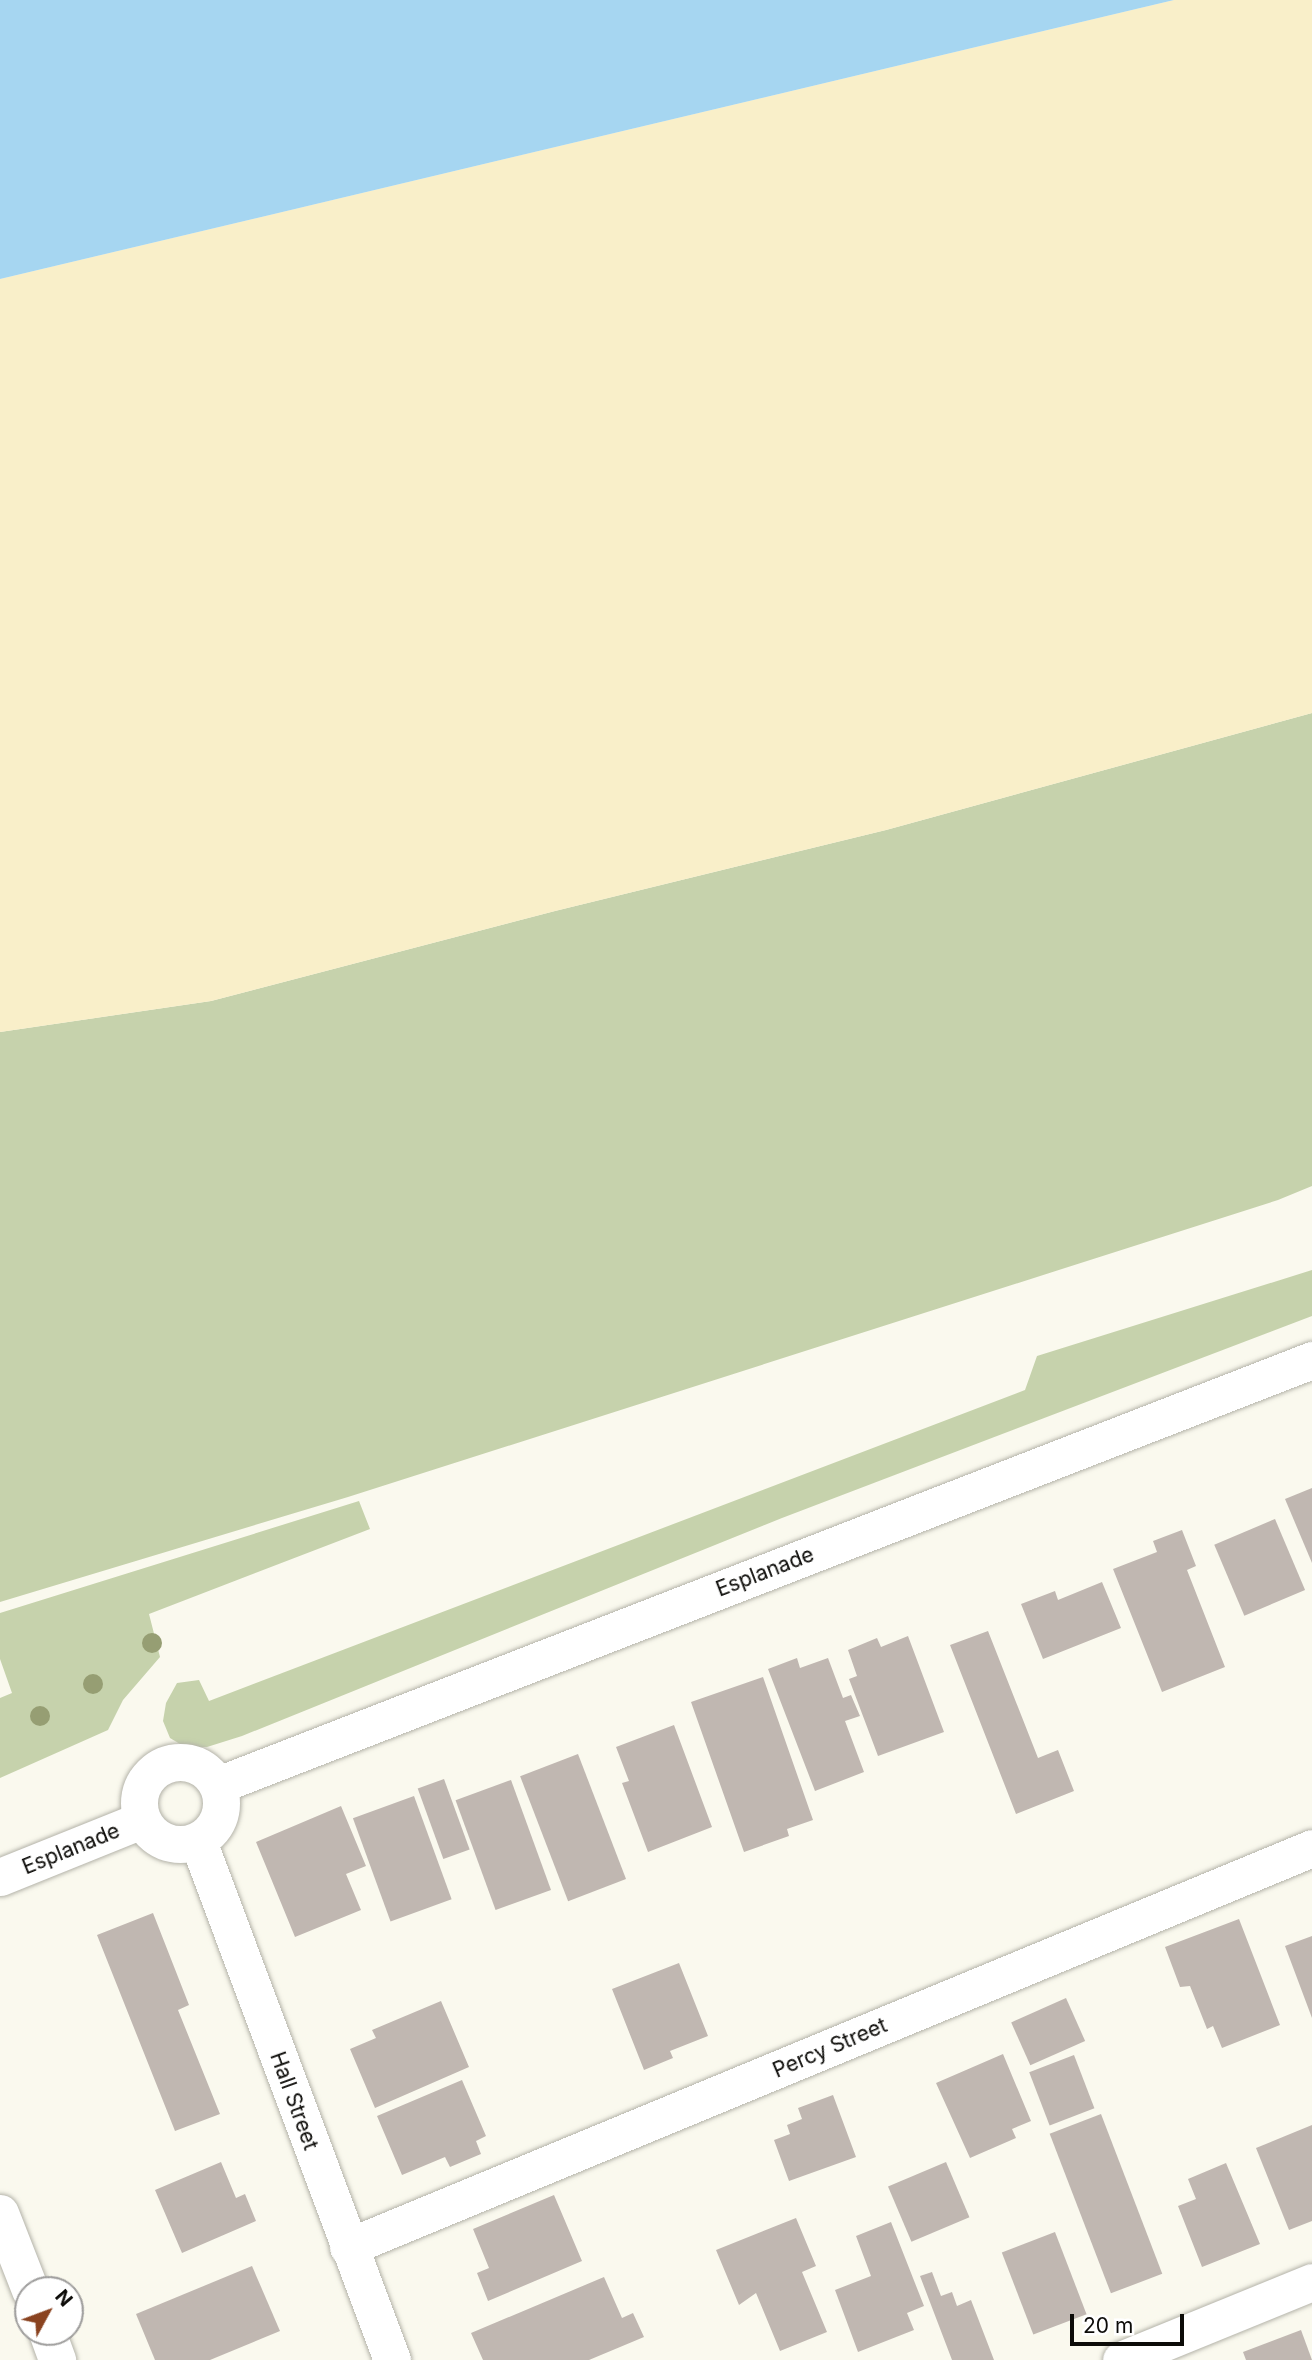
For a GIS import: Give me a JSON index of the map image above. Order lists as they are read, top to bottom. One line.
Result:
{"streets":{"street":["Esplanade","Percy Street","Hall Street"]},"crossings":[["Esplanade","Hall Street"],["Percy Street","Hall Street"]],"scale_bar":"20 m","north":"top right"}
